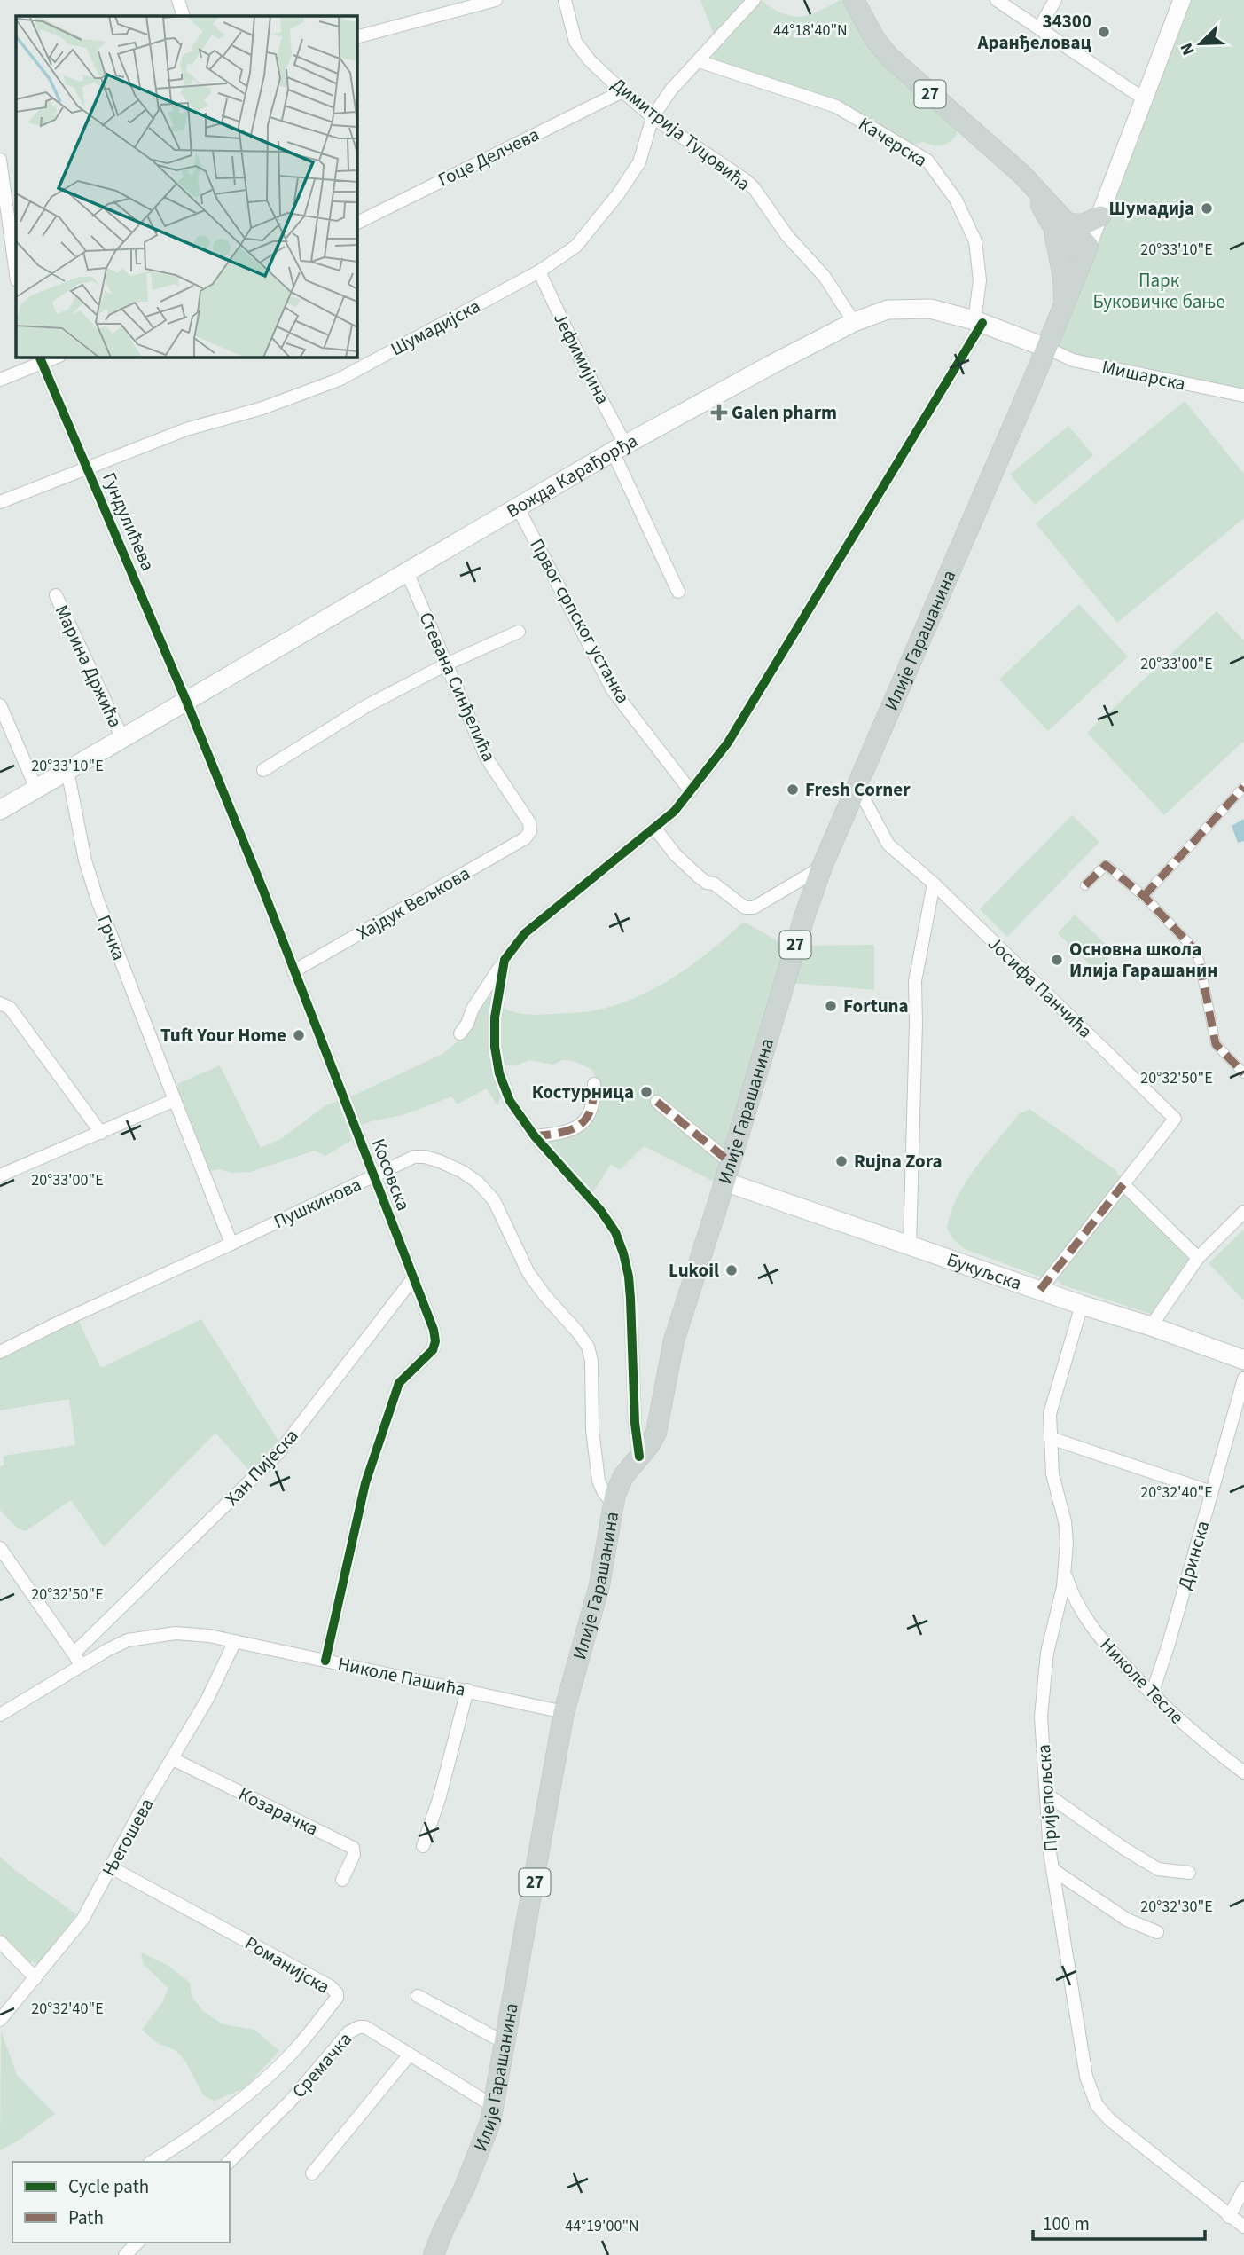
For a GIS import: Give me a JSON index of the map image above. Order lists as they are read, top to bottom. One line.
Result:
{"streets":{"main road":["27","Вожда Карађорђа","Илије Гарашанина","Букуљска"],"street":["Димитрија Туцовића","Качерска","Гоце Делчева","Шумадијска","Јефимијина","Мишарска","Гундулићева","Првог српског устанка","Марина Држића","Стевана Синђелића","Хајдук Вељкова","Грчка","Јосифа Панчића","Косовска","Пушкинова","Хан Пијеска","Дринска","Николе Пашића","Николе Тесле","Пријепољска","Козарачка","Његошева","Романијска","Сремачка"]},"crossings":[["27","Илије Гарашанина"],["Димитрија Туцовића","Гоце Делчева"],["Димитрија Туцовића","Шумадијска"],["Димитрија Туцовића","Вожда Карађорђа"],["Качерска","Шумадијска"],["Качерска","Вожда Карађорђа"],["Шумадијска","Јефимијина"],["Шумадијска","Гундулићева"],["Јефимијина","Вожда Карађорђа"],["Мишарска","Вожда Карађорђа"],["Мишарска","Илије Гарашанина"],["Вожда Карађорђа","Гундулићева"],["Вожда Карађорђа","Првог српског устанка"],["Вожда Карађорђа","Илије Гарашанина"],["Вожда Карађорђа","Марина Држића"],["Вожда Карађорђа","Стевана Синђелића"],["Вожда Карађорђа","Грчка"],["Вожда Карађорђа","Косовска"],["Гундулићева","Косовска"],["Илије Гарашанина","Јосифа Панчића"],["Илије Гарашанина","Пушкинова"],["Илије Гарашанина","Букуљска"],["Илије Гарашанина","Николе Пашића"],["Илије Гарашанина","Сремачка"],["Стевана Синђелића","Хајдук Вељкова"],["Хајдук Вељкова","Косовска"],["Грчка","Пушкинова"],["Косовска","Пушкинова"],["Косовска","Хан Пијеска"],["Косовска","Николе Пашића"],["Букуљска","Пријепољска"],["Дринска","Николе Тесле"],["Николе Пашића","Његошева"],["Николе Тесле","Пријепољска"],["Козарачка","Његошева"],["Његошева","Романијска"]],"parks":["Парк Буковичке бање"],"places":{"other":["34300 Аранђеловац","Шумадија","Fresh Corner","Основна школа Илија Гарашанин","Fortuna","Tuft Your Home","Костурница","Rujna Zora","Lukoil"],"health":["Galen pharm"]},"legend":["Cycle path","Path"],"scale_bar":"100 m","north":"bottom left","coordinates":["44°18'40\"N","20°33'10\"E","20°33'00\"E","20°32'50\"E","20°32'40\"E","20°32'30\"E","44°19'00\"N"]}
